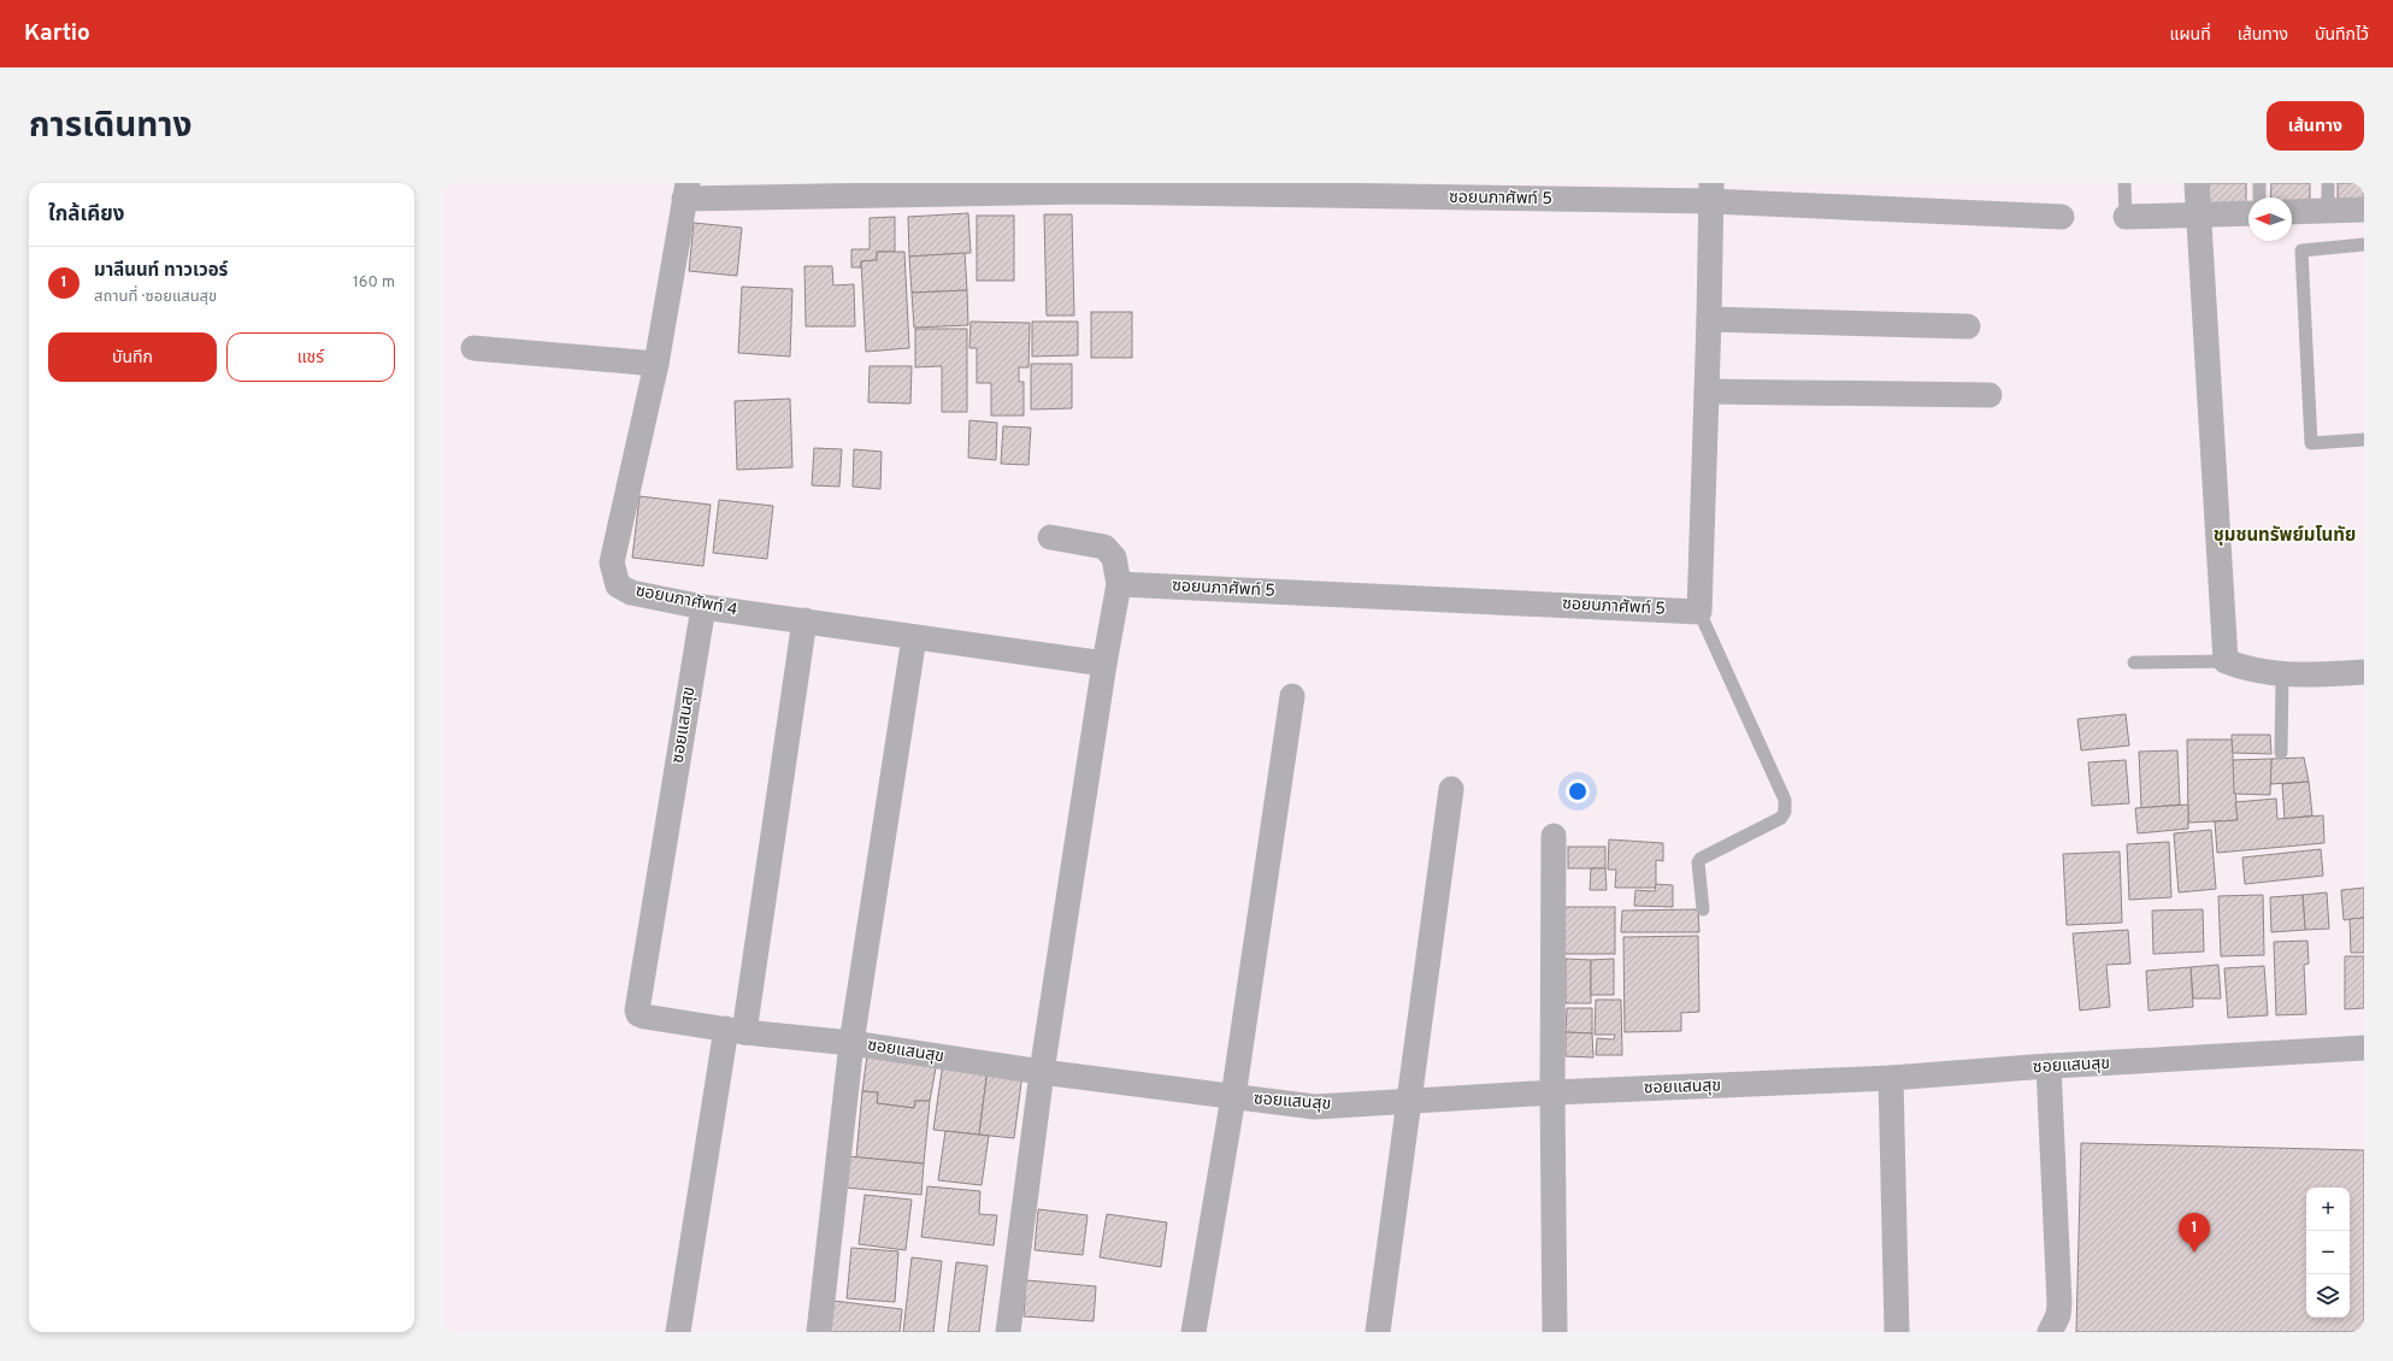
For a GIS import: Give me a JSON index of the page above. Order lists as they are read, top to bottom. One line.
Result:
{"streets":{"street":["ซอยนภาศัพท์ 5","ซอยนภาศัพท์ 4","ซอยแสนสุข"]},"crossings":[["ซอยนภาศัพท์ 5","ซอยนภาศัพท์ 4"],["ซอยนภาศัพท์ 4","ซอยแสนสุข"]],"districts":["ชุมชนทรัพย์มโนทัย"],"north":"left","page":{"header":"Kartio","nav":["แผนที่","เส้นทาง","บันทึกไว้"],"title":"การเดินทาง","buttons":["เส้นทาง",["บันทึก","แชร์"]],"heading":"ใกล้เคียง","list":[{"mark":"1","name":"มาลีนนท์ ทาวเวอร์","note":"สถานที่ · ซอยแสนสุข","value":"160 m"}],"map_buttons":["+","−"],"pins":"1"}}
